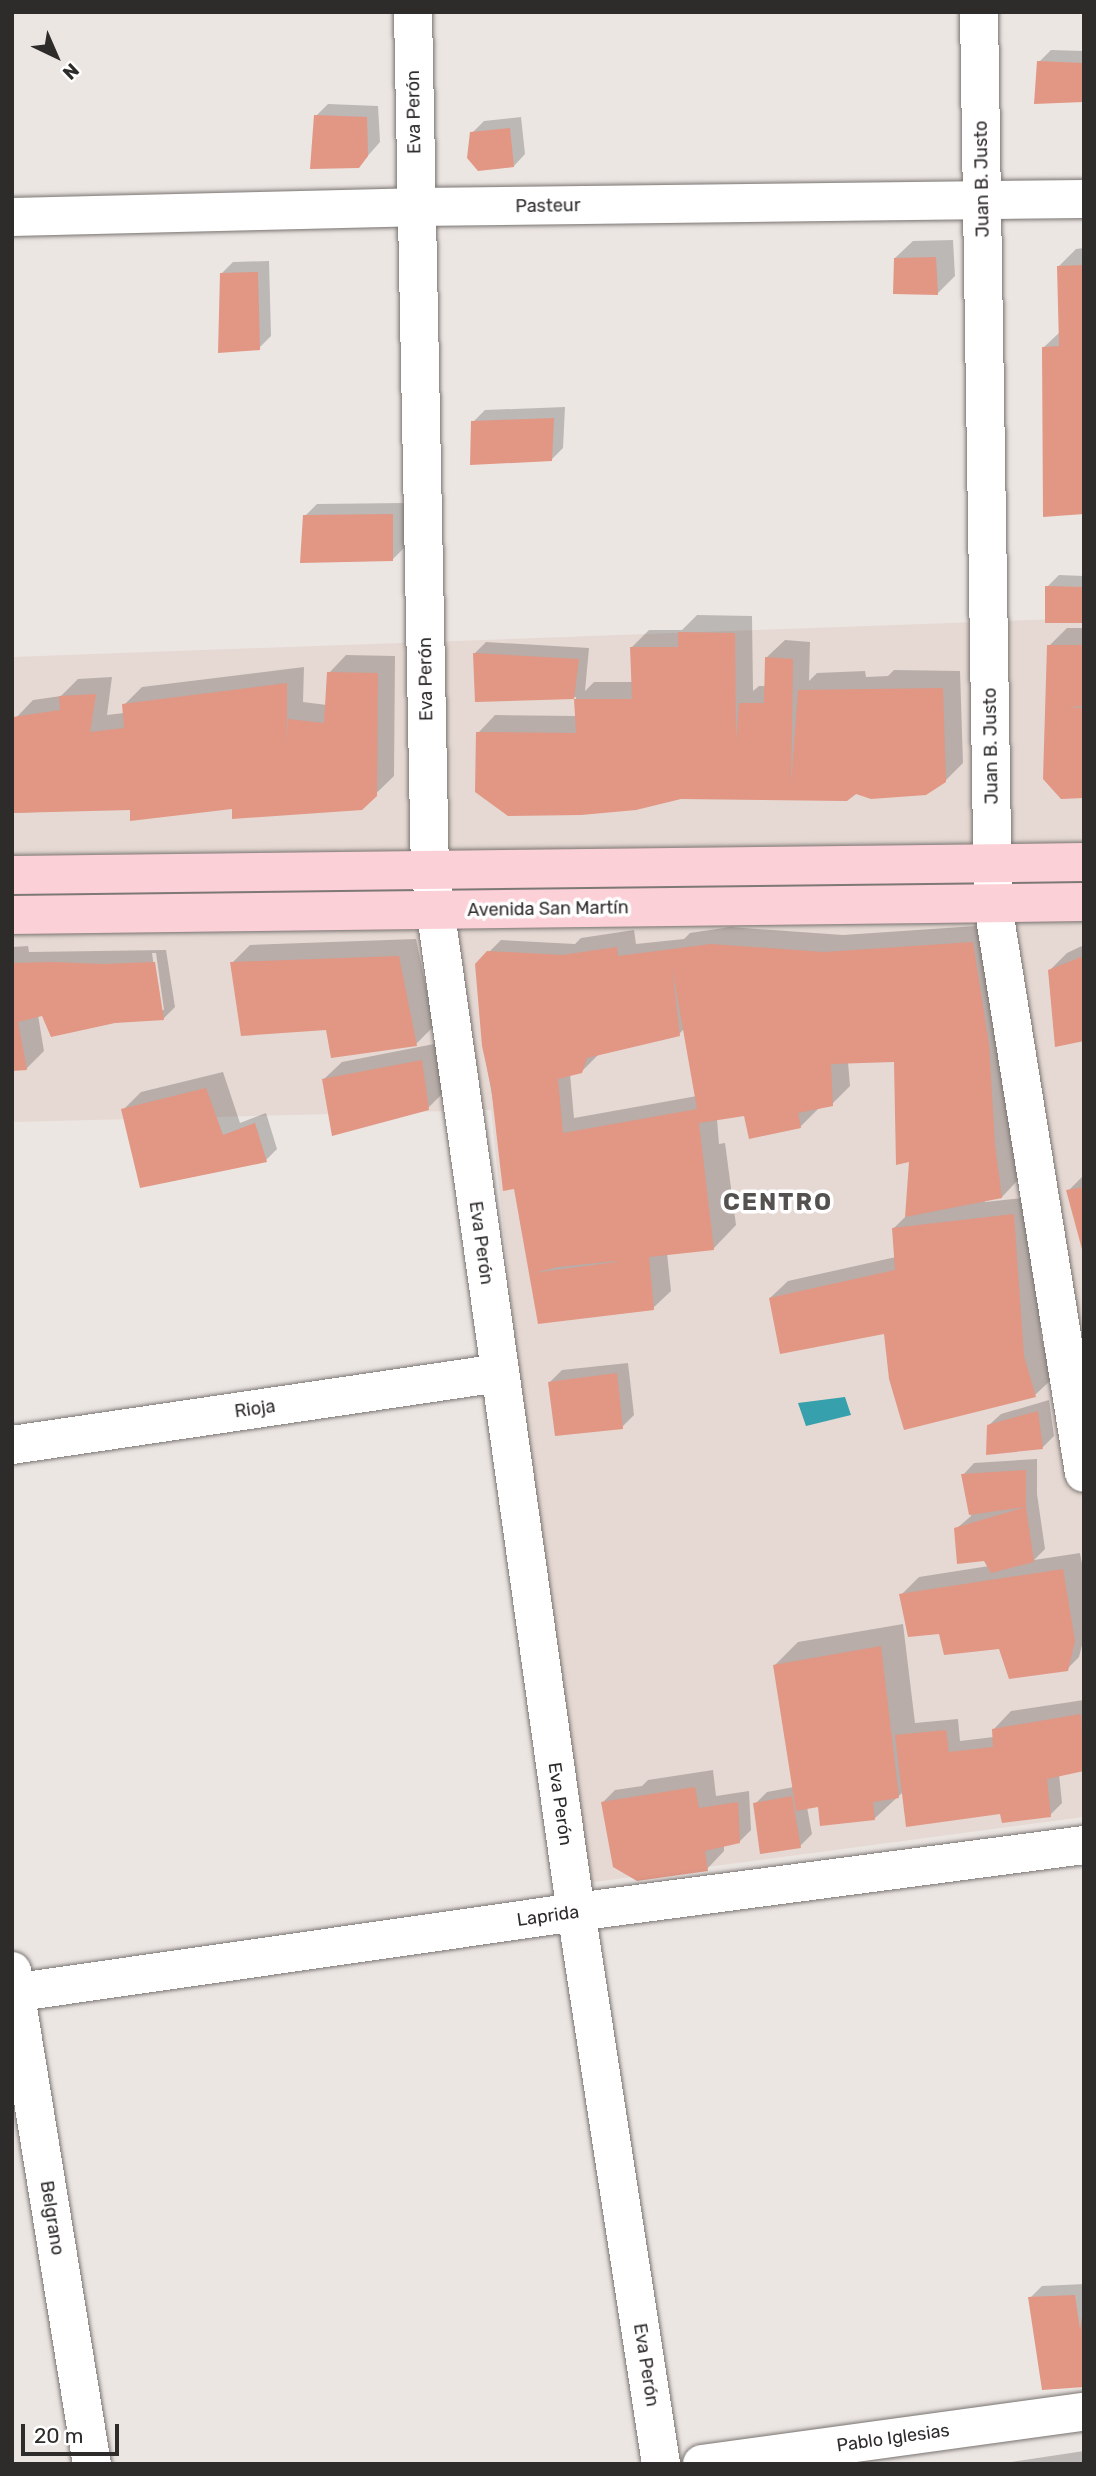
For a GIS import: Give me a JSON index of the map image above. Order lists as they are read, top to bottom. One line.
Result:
{"streets":{"main road":["Avenida San Martín"],"street":["Eva Perón","Juan B. Justo","Pasteur","Rioja","Laprida","Belgrano","Pablo Iglesias"]},"crossings":[["Eva Perón","Pasteur"],["Eva Perón","Avenida San Martín"],["Eva Perón","Rioja"],["Eva Perón","Laprida"],["Juan B. Justo","Pasteur"],["Juan B. Justo","Avenida San Martín"],["Laprida","Belgrano"]],"districts":["CENTRO"],"scale_bar":"20 m","north":"bottom right"}
